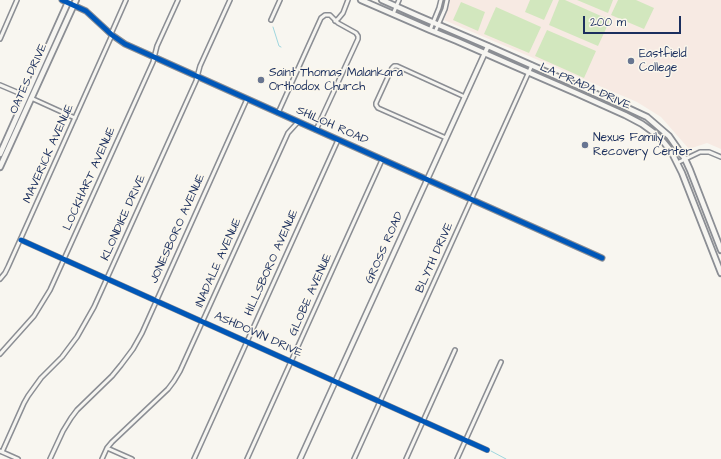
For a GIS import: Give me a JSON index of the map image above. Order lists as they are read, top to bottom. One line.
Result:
{"streets":{"main road":["OATES DRIVE","LA PRADA DRIVE"],"street":["SHILOH ROAD","MAVERICK AVENUE","LOCKHART AVENUE","KLONDIKE DRIVE","JONESBORO AVENUE","GROSS ROAD","BLYTH DRIVE","INADALE AVENUE","HILLSBORO AVENUE","GLOBE AVENUE","ASHDOWN DRIVE"]},"crossings":[["OATES DRIVE","SHILOH ROAD"],["LA PRADA DRIVE","GROSS ROAD"],["LA PRADA DRIVE","BLYTH DRIVE"],["SHILOH ROAD","MAVERICK AVENUE"],["SHILOH ROAD","LOCKHART AVENUE"],["SHILOH ROAD","KLONDIKE DRIVE"],["SHILOH ROAD","JONESBORO AVENUE"],["SHILOH ROAD","GROSS ROAD"],["SHILOH ROAD","BLYTH DRIVE"],["SHILOH ROAD","INADALE AVENUE"],["SHILOH ROAD","HILLSBORO AVENUE"],["SHILOH ROAD","GLOBE AVENUE"],["MAVERICK AVENUE","ASHDOWN DRIVE"],["LOCKHART AVENUE","ASHDOWN DRIVE"],["KLONDIKE DRIVE","ASHDOWN DRIVE"],["JONESBORO AVENUE","ASHDOWN DRIVE"],["GROSS ROAD","ASHDOWN DRIVE"],["BLYTH DRIVE","ASHDOWN DRIVE"],["INADALE AVENUE","ASHDOWN DRIVE"],["HILLSBORO AVENUE","ASHDOWN DRIVE"],["GLOBE AVENUE","ASHDOWN DRIVE"]],"places":["Eastfield College","Saint Thomas Malankara Orthodox Church","Nexus Family Recovery Center"],"scale_bar":"200 m"}
